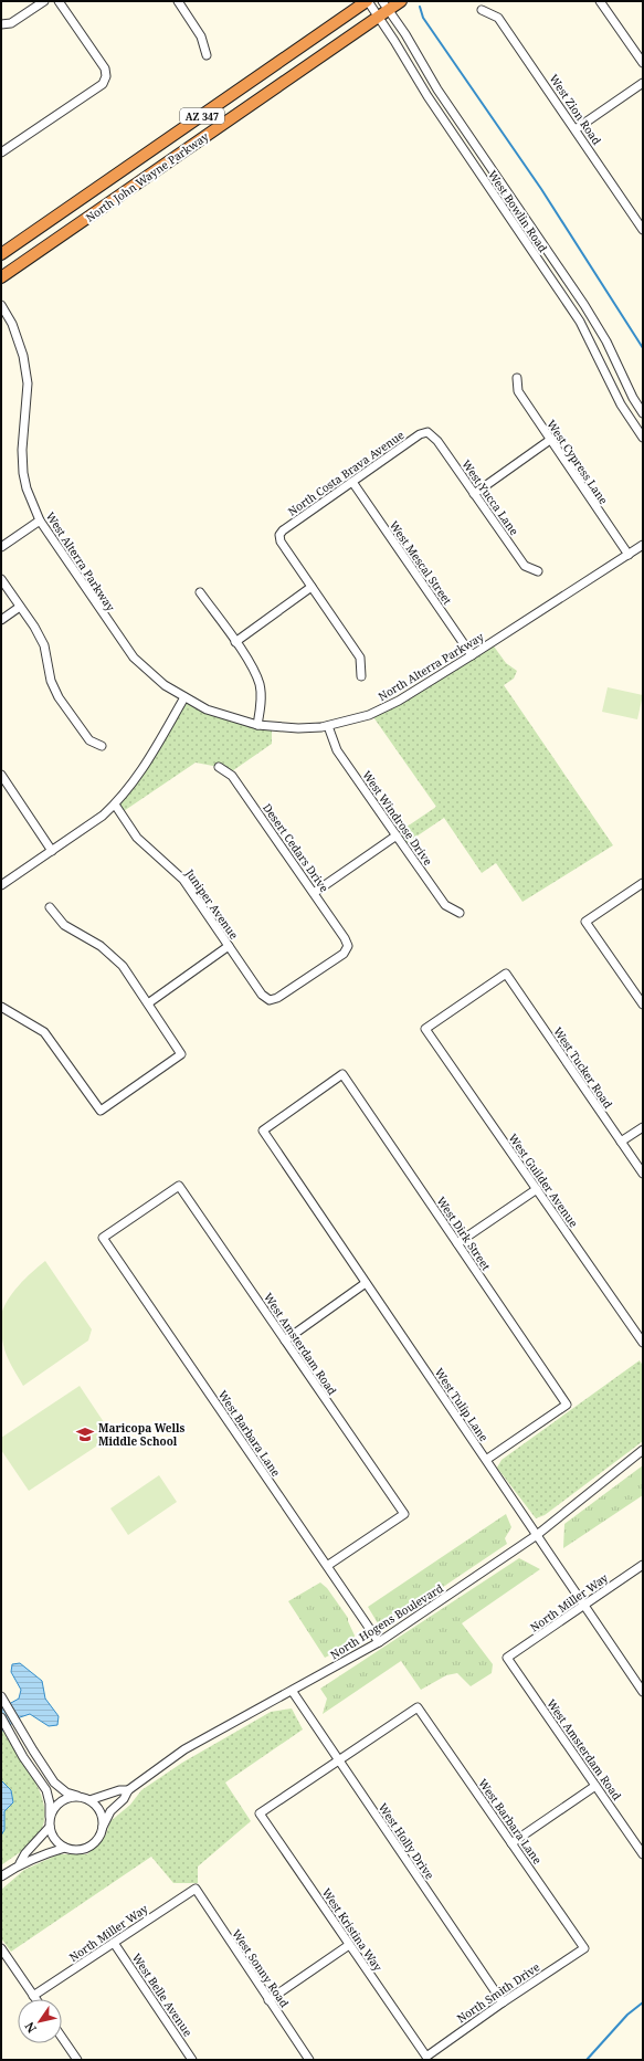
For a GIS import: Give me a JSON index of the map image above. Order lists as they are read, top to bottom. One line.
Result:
{"streets":{"highway":["AZ 347","North John Wayne Parkway"],"street":["West Zion Road","West Bowlin Road","West Cypress Lane","North Costa Brava Avenue","West Yucca Lane","West Alterra Parkway","West Mescal Street","North Alterra Parkway","West Windrose Drive","Desert Cedars Drive","Juniper Avenue","West Tucker Road","West Guilder Avenue","West Dirk Street","West Amsterdam Road","West Tulip Lane","West Barbara Lane","North Miller Way","North Hogens Boulevard","West Holly Drive","West Kristina Way","West Sonny Road","North Smith Drive","West Belle Avenue"]},"crossings":[["North John Wayne Parkway","West Bowlin Road"],["West Cypress Lane","North Alterra Parkway"],["North Costa Brava Avenue","West Yucca Lane"],["North Costa Brava Avenue","West Mescal Street"],["West Alterra Parkway","North Alterra Parkway"],["West Mescal Street","North Alterra Parkway"],["North Alterra Parkway","West Windrose Drive"],["Desert Cedars Drive","Juniper Avenue"],["West Tucker Road","West Guilder Avenue"],["West Dirk Street","West Tulip Lane"],["West Amsterdam Road","West Barbara Lane"],["West Amsterdam Road","North Miller Way"],["West Tulip Lane","North Miller Way"],["West Tulip Lane","North Hogens Boulevard"],["West Barbara Lane","North Hogens Boulevard"],["West Barbara Lane","West Holly Drive"],["West Barbara Lane","West Kristina Way"],["West Barbara Lane","North Smith Drive"],["North Miller Way","West Sonny Road"],["North Miller Way","West Belle Avenue"],["North Hogens Boulevard","West Holly Drive"],["West Holly Drive","West Kristina Way"],["West Holly Drive","North Smith Drive"],["West Kristina Way","North Smith Drive"]],"places":{"school or university":["Maricopa Wells Middle School"]},"north":"bottom left"}
